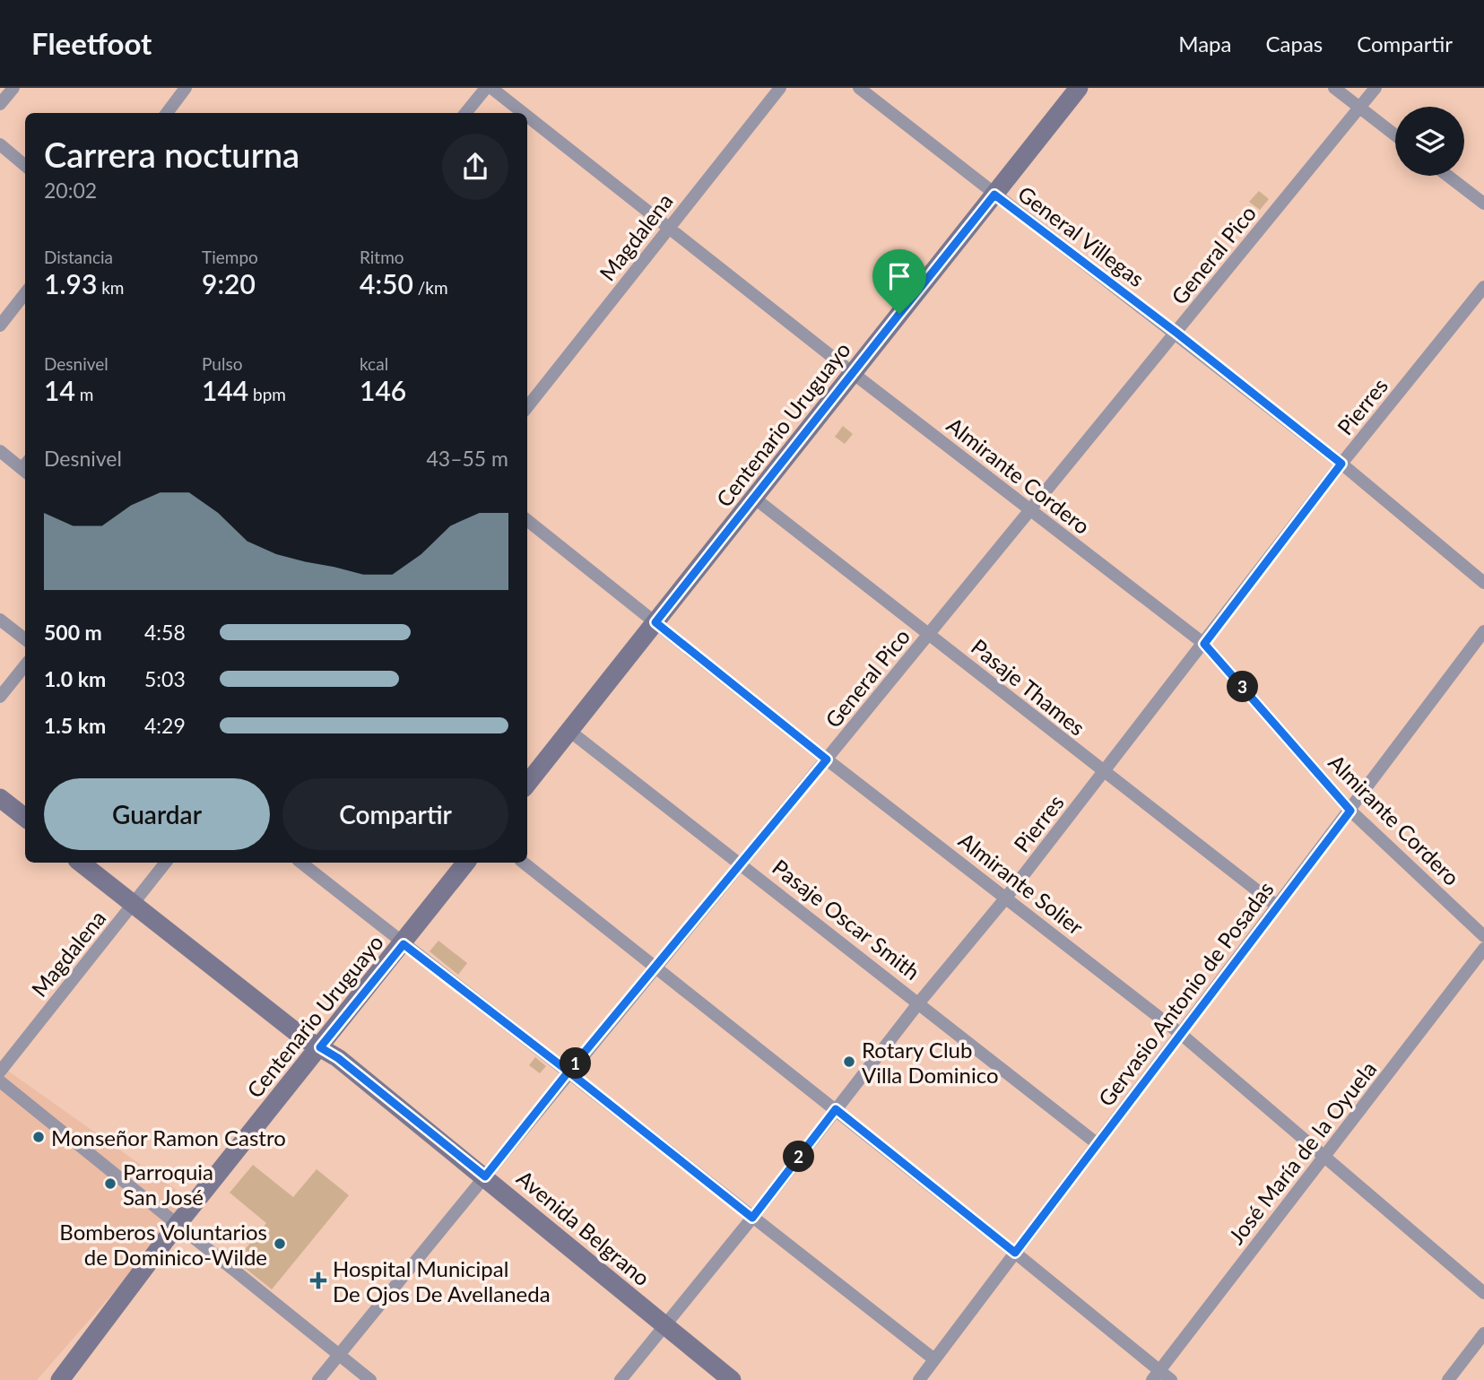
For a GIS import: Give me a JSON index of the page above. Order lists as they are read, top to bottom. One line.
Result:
{"streets":{"main road":["Centenario Uruguayo","Avenida Belgrano"],"street":["General Villegas","Magdalena","General Pico","Pierres","Almirante Cordero","Pasaje Thames","Almirante Solier","Pasaje Oscar Smith","Gervasio Antonio de Posadas","José María de la Oyuela"]},"crossings":[["General Villegas","General Pico"],["General Villegas","Pierres"],["General Villegas","Centenario Uruguayo"],["Magdalena","Almirante Cordero"],["Magdalena","Avenida Belgrano"],["General Pico","Almirante Cordero"],["General Pico","Pasaje Thames"],["General Pico","Almirante Solier"],["General Pico","Pasaje Oscar Smith"],["General Pico","Avenida Belgrano"],["Pierres","Almirante Cordero"],["Pierres","Pasaje Thames"],["Pierres","Almirante Solier"],["Pierres","Pasaje Oscar Smith"],["Pierres","Avenida Belgrano"],["Centenario Uruguayo","Almirante Cordero"],["Centenario Uruguayo","Pasaje Thames"],["Centenario Uruguayo","Almirante Solier"],["Centenario Uruguayo","Pasaje Oscar Smith"],["Centenario Uruguayo","Avenida Belgrano"],["Almirante Cordero","Gervasio Antonio de Posadas"],["Pasaje Thames","Gervasio Antonio de Posadas"],["Almirante Solier","Gervasio Antonio de Posadas"],["Almirante Solier","José María de la Oyuela"],["Pasaje Oscar Smith","Gervasio Antonio de Posadas"]],"places":{"other":["Rotary Club Villa Dominico","Monseñor Ramon Castro","Parroquia San José","Bomberos Voluntarios de Dominico-Wilde"],"health":["Hospital Municipal De Ojos De Avellaneda"]},"page":{"header":"Fleetfoot","nav":["Mapa","Capas","Compartir"],"heading":["Carrera nocturna","20:02"],"stats":[["Distancia","1.93 km"],["Tiempo","9:20"],["Ritmo","4:50 /km"],["Desnivel","14 m"],["Pulso","144 bpm"],["kcal","146"]],"chart":["Desnivel","43–55 m"],"list":[{"name":"500 m","note":"4:58"},{"name":"1.0 km","note":"5:03"},{"name":"1.5 km","note":"4:29"}],"pins":["3","1","2"],"buttons":["Guardar","Compartir"]}}
